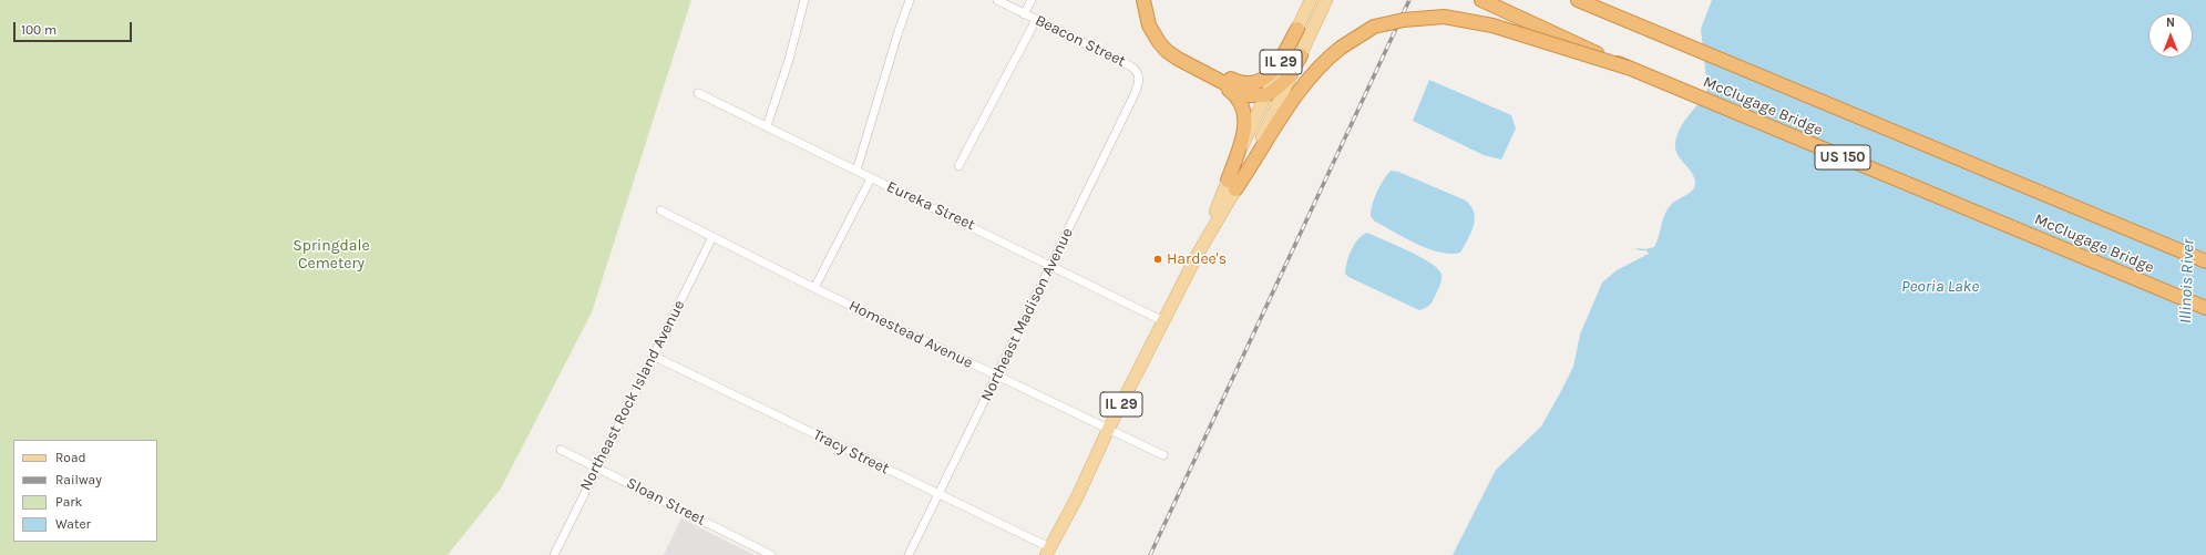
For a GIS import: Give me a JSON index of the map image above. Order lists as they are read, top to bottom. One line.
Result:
{"streets":{"highway":["McClugage Bridge","US 150"],"main road":["IL 29"],"street":["Beacon Street","Eureka Street","Northeast Madison Avenue","Homestead Avenue","Northeast Rock Island Avenue","Tracy Street","Sloan Street"]},"crossings":[["Beacon Street","Northeast Madison Avenue"],["IL 29","Eureka Street"],["IL 29","Homestead Avenue"],["IL 29","Tracy Street"],["Eureka Street","Northeast Madison Avenue"],["Northeast Madison Avenue","Homestead Avenue"],["Northeast Madison Avenue","Tracy Street"],["Homestead Avenue","Northeast Rock Island Avenue"],["Northeast Rock Island Avenue","Tracy Street"],["Northeast Rock Island Avenue","Sloan Street"]],"water":["Illinois River","Peoria Lake"],"parks":["Springdale Cemetery"],"places":["Hardee's"],"legend":["Road","Railway","Park","Water"],"scale_bar":"100 m","north":"top"}
